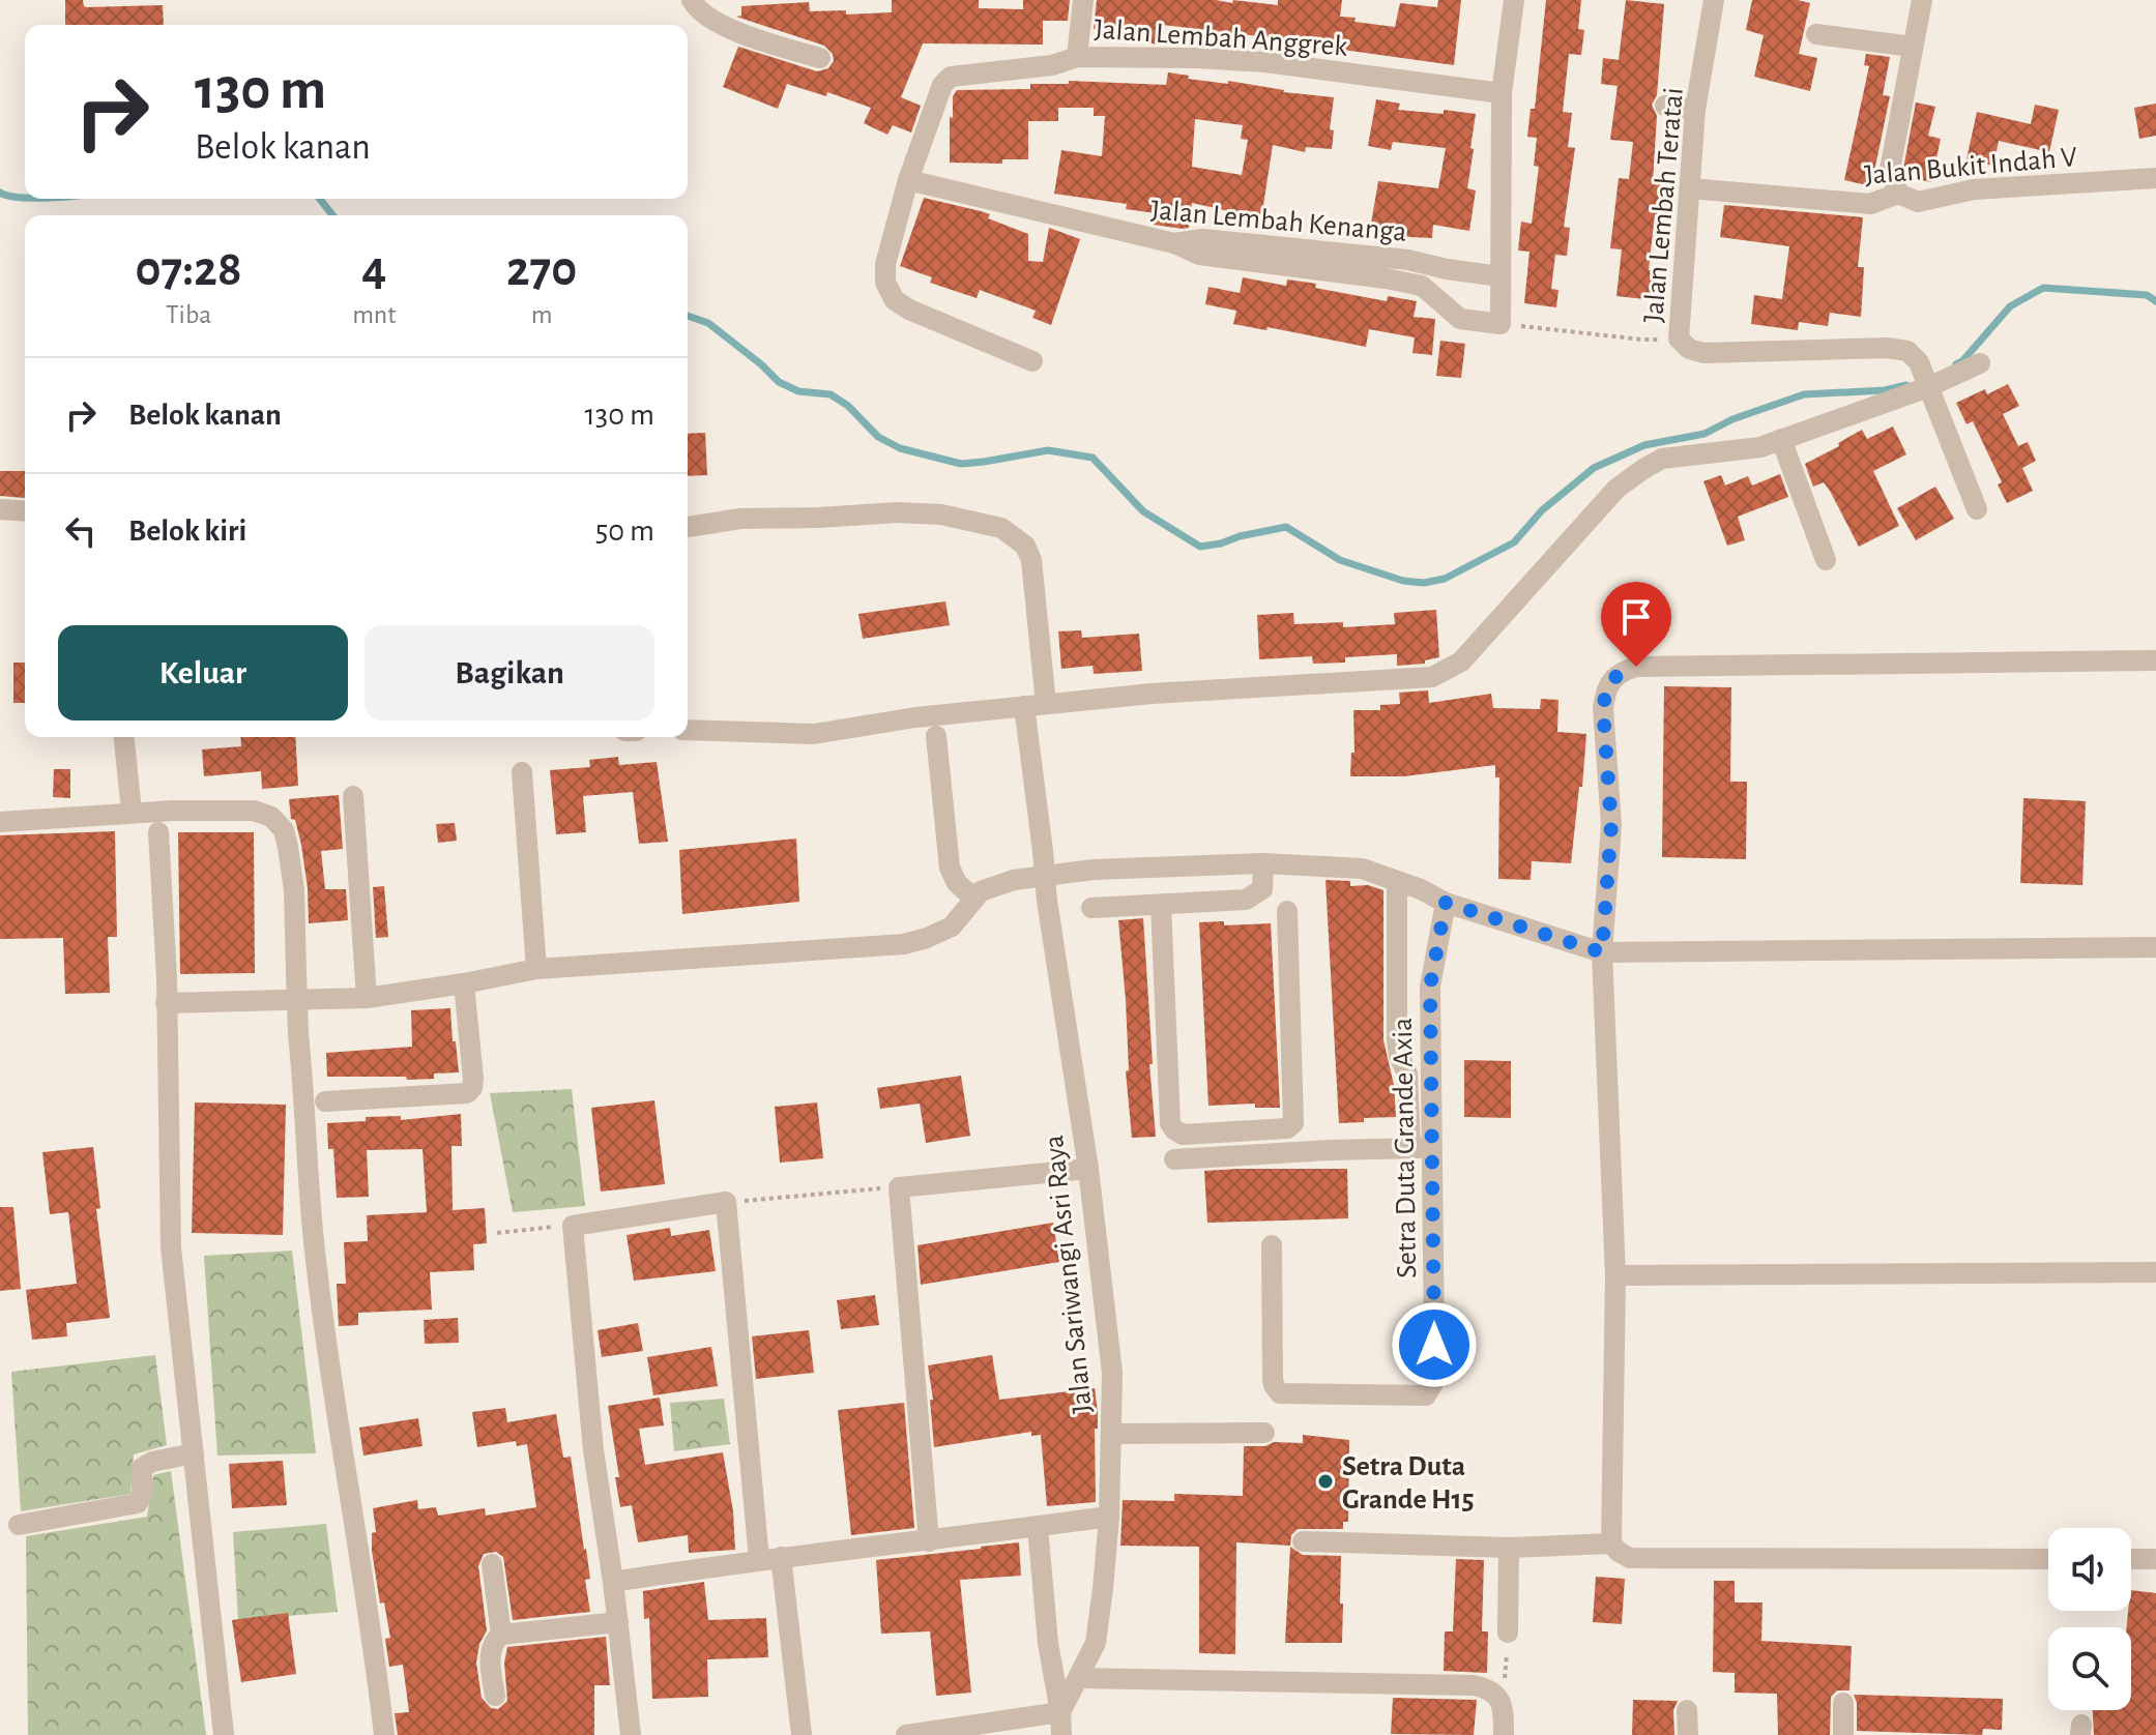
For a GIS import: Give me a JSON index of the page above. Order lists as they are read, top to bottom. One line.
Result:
{"streets":{"street":["Jalan Lembah Anggrek","Jalan Bukit Indah V","Jalan Lembah Teratai","Jalan Lembah Kenanga","Setra Duta Grande Axia","Jalan Sariwangi Asri Raya"]},"crossings":[["Jalan Lembah Anggrek","Jalan Lembah Kenanga"],["Jalan Bukit Indah V","Jalan Lembah Teratai"]],"places":["Setra Duta Grande H15"],"page":{"turn":["130 m","Belok kanan"],"eta":["07:28","Tiba","4","mnt","270","m"],"list":[{"name":"Belok kanan","value":"130 m"},{"name":"Belok kiri","value":"50 m"}],"buttons":["Keluar","Bagikan"]}}
